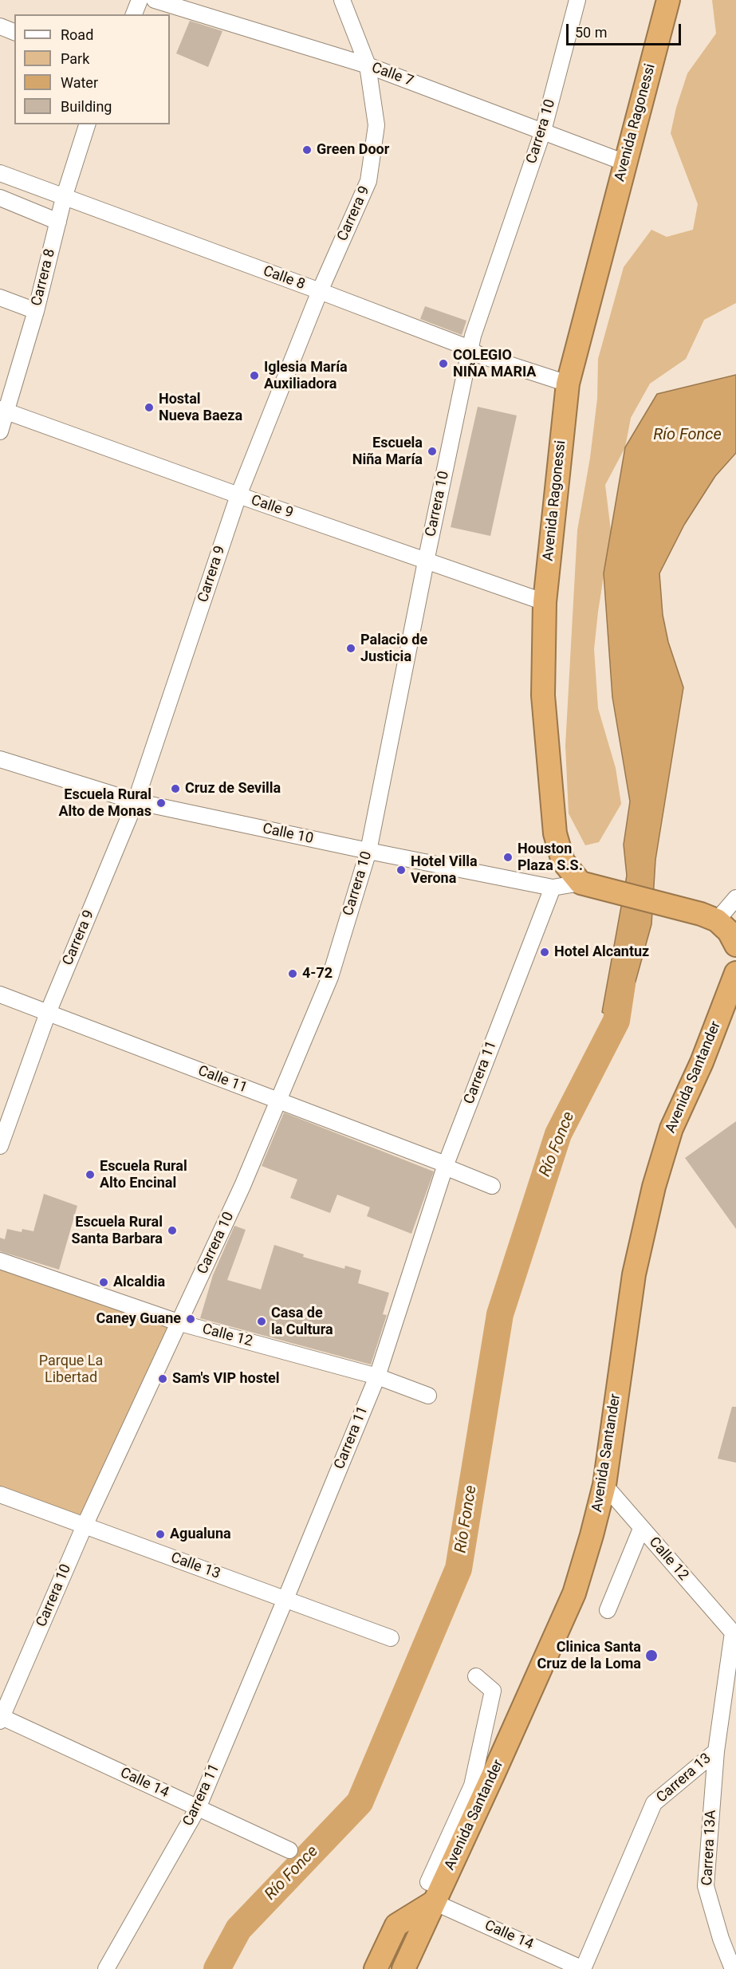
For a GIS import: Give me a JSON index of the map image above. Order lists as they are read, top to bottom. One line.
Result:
{"streets":{"highway":["Avenida Ragonessi","Avenida Santander"],"street":["Calle 7","Carrera 10","Carrera 9","Carrera 8","Calle 8","Calle 9","Calle 10","Carrera 11","Calle 11","Calle 12","Calle 13","Carrera 13","Calle 14","Carrera 13A"]},"crossings":[["Calle 7","Avenida Ragonessi"],["Calle 7","Carrera 10"],["Calle 7","Carrera 9"],["Avenida Ragonessi","Calle 8"],["Avenida Ragonessi","Calle 9"],["Avenida Ragonessi","Calle 10"],["Carrera 10","Calle 8"],["Carrera 10","Calle 9"],["Carrera 10","Calle 10"],["Carrera 10","Calle 11"],["Carrera 10","Calle 12"],["Carrera 10","Calle 13"],["Carrera 10","Calle 14"],["Carrera 9","Calle 8"],["Carrera 9","Calle 9"],["Carrera 9","Calle 10"],["Carrera 9","Calle 11"],["Carrera 8","Calle 8"],["Carrera 8","Calle 9"],["Calle 10","Carrera 11"],["Carrera 11","Calle 11"],["Carrera 11","Calle 12"],["Carrera 11","Calle 13"],["Carrera 11","Calle 14"],["Avenida Santander","Calle 12"],["Avenida Santander","Calle 14"],["Calle 12","Carrera 13"],["Carrera 13","Calle 14"],["Carrera 13","Carrera 13A"]],"water":["Río Fonce"],"parks":["Parque La Libertad"],"places":["Green Door","COLEGIO NIÑA MARIA","Iglesia María Auxiliadora","Hostal Nueva Baeza","Escuela Niña María","Palacio de Justicia","Cruz de Sevilla","Escuela Rural Alto de Monas","Houston Plaza S.S.","Hotel Villa Verona","Hotel Alcantuz","4-72","Escuela Rural Alto Encinal","Escuela Rural Santa Barbara","Alcaldia","Caney Guane","Casa de la Cultura","Sam's VIP hostel","Agualuna","Clinica Santa Cruz de la Loma"],"legend":["Road","Park","Water","Building"],"scale_bar":"50 m"}
